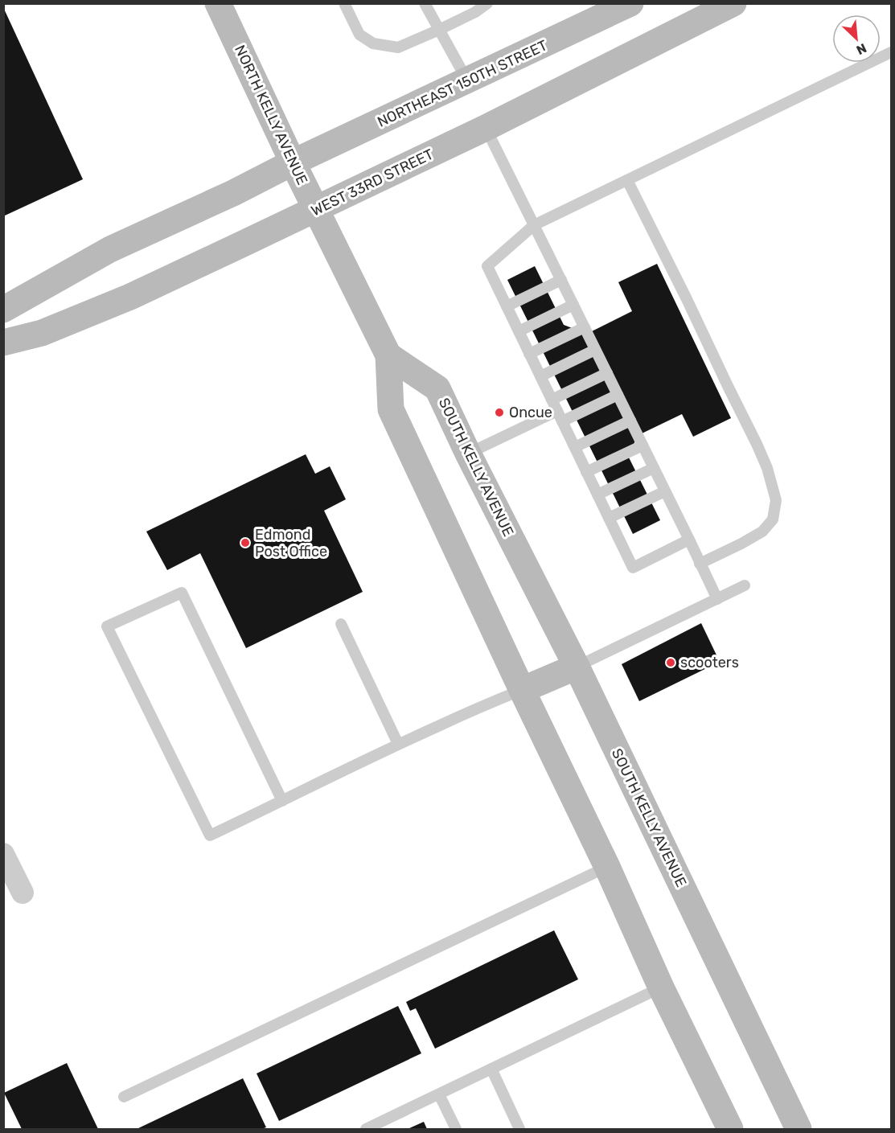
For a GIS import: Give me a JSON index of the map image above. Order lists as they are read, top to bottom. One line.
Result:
{"streets":{"main road":["NORTHEAST 150TH STREET","NORTH KELLY AVENUE","WEST 33RD STREET","SOUTH KELLY AVENUE"]},"crossings":[["NORTHEAST 150TH STREET","NORTH KELLY AVENUE"],["NORTH KELLY AVENUE","WEST 33RD STREET"],["NORTH KELLY AVENUE","SOUTH KELLY AVENUE"]],"places":["Oncue","Edmond Post Office","scooters"],"north":"bottom right"}
